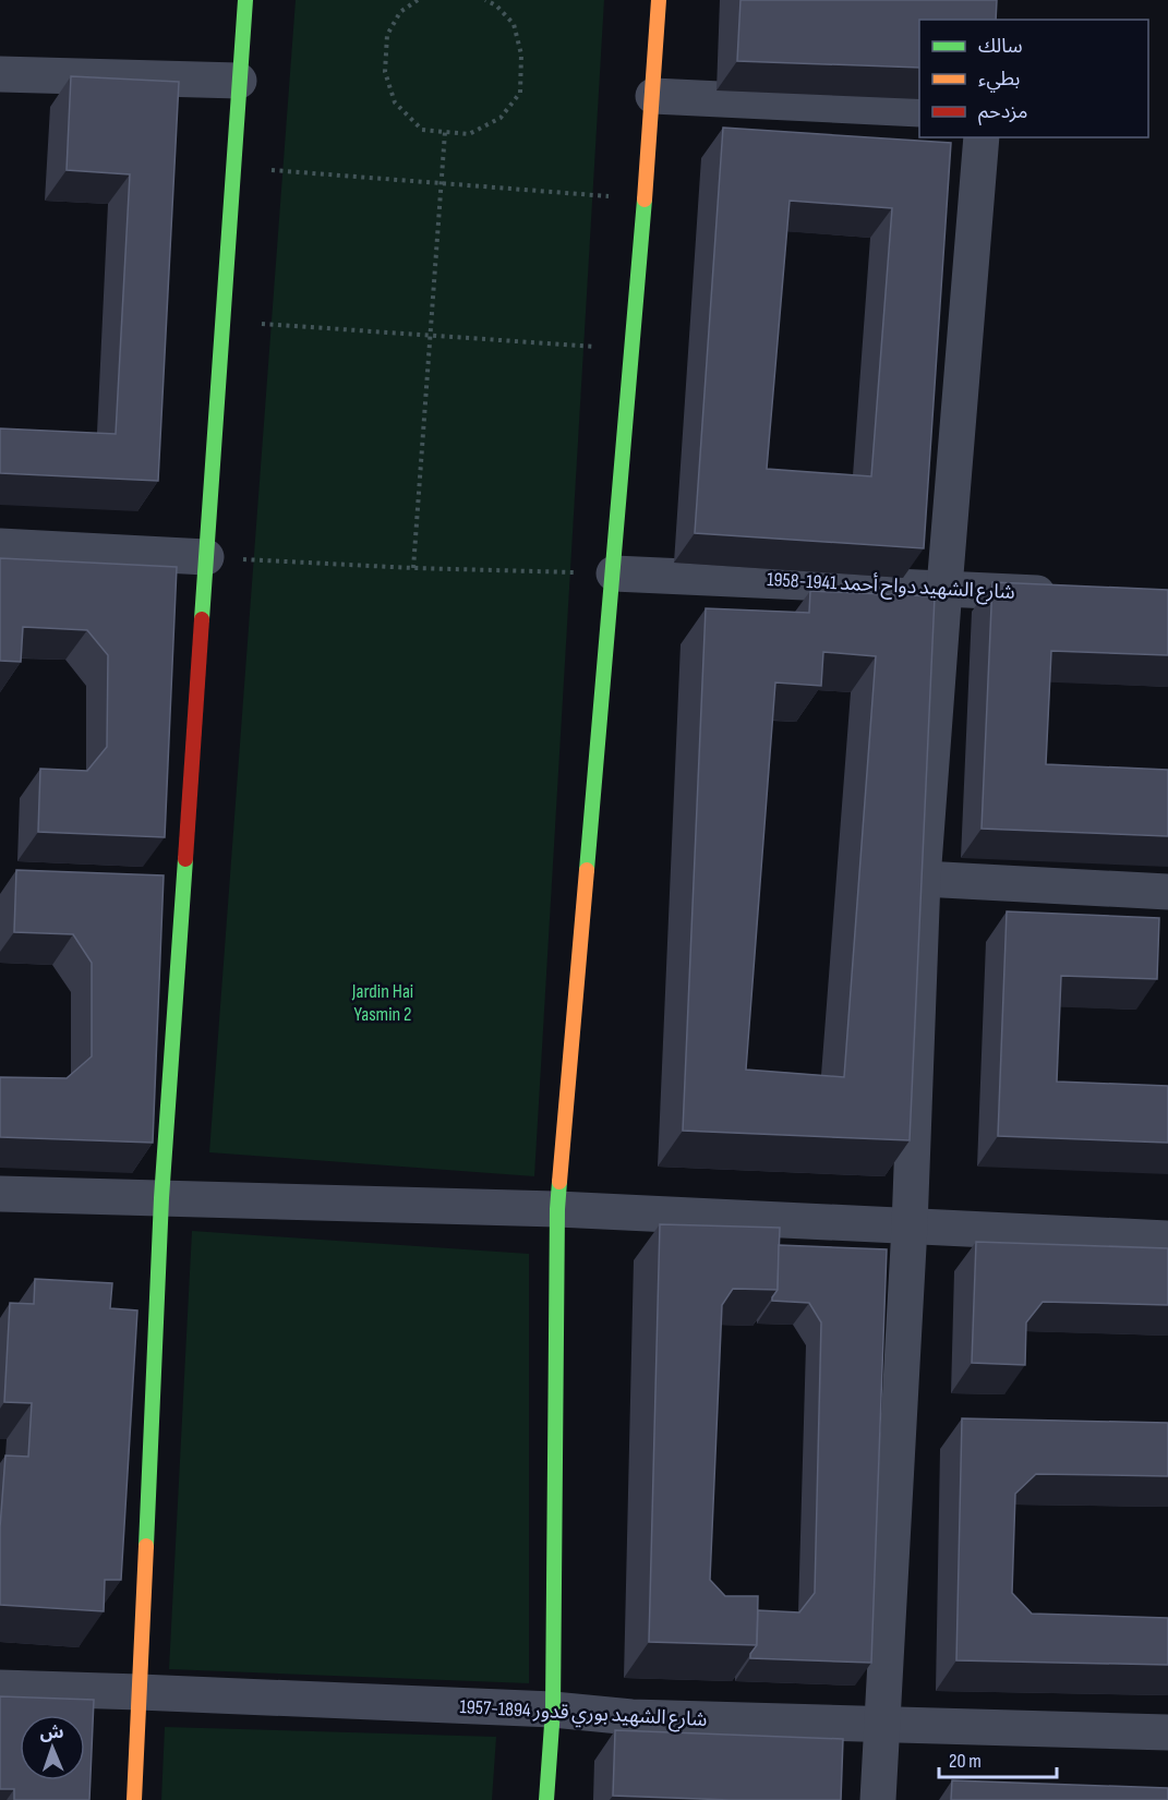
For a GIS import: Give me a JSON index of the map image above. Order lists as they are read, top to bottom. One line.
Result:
{"streets":{"street":["شارع الشهيد دواح أحمد 1941-1958","شارع الشهيد بوري قدور 1894-1957"]},"parks":["Jardin Hai Yasmin 2"],"legend":["سالك","بطيء","مزدحم"],"scale_bar":"20 m","north":"top"}
